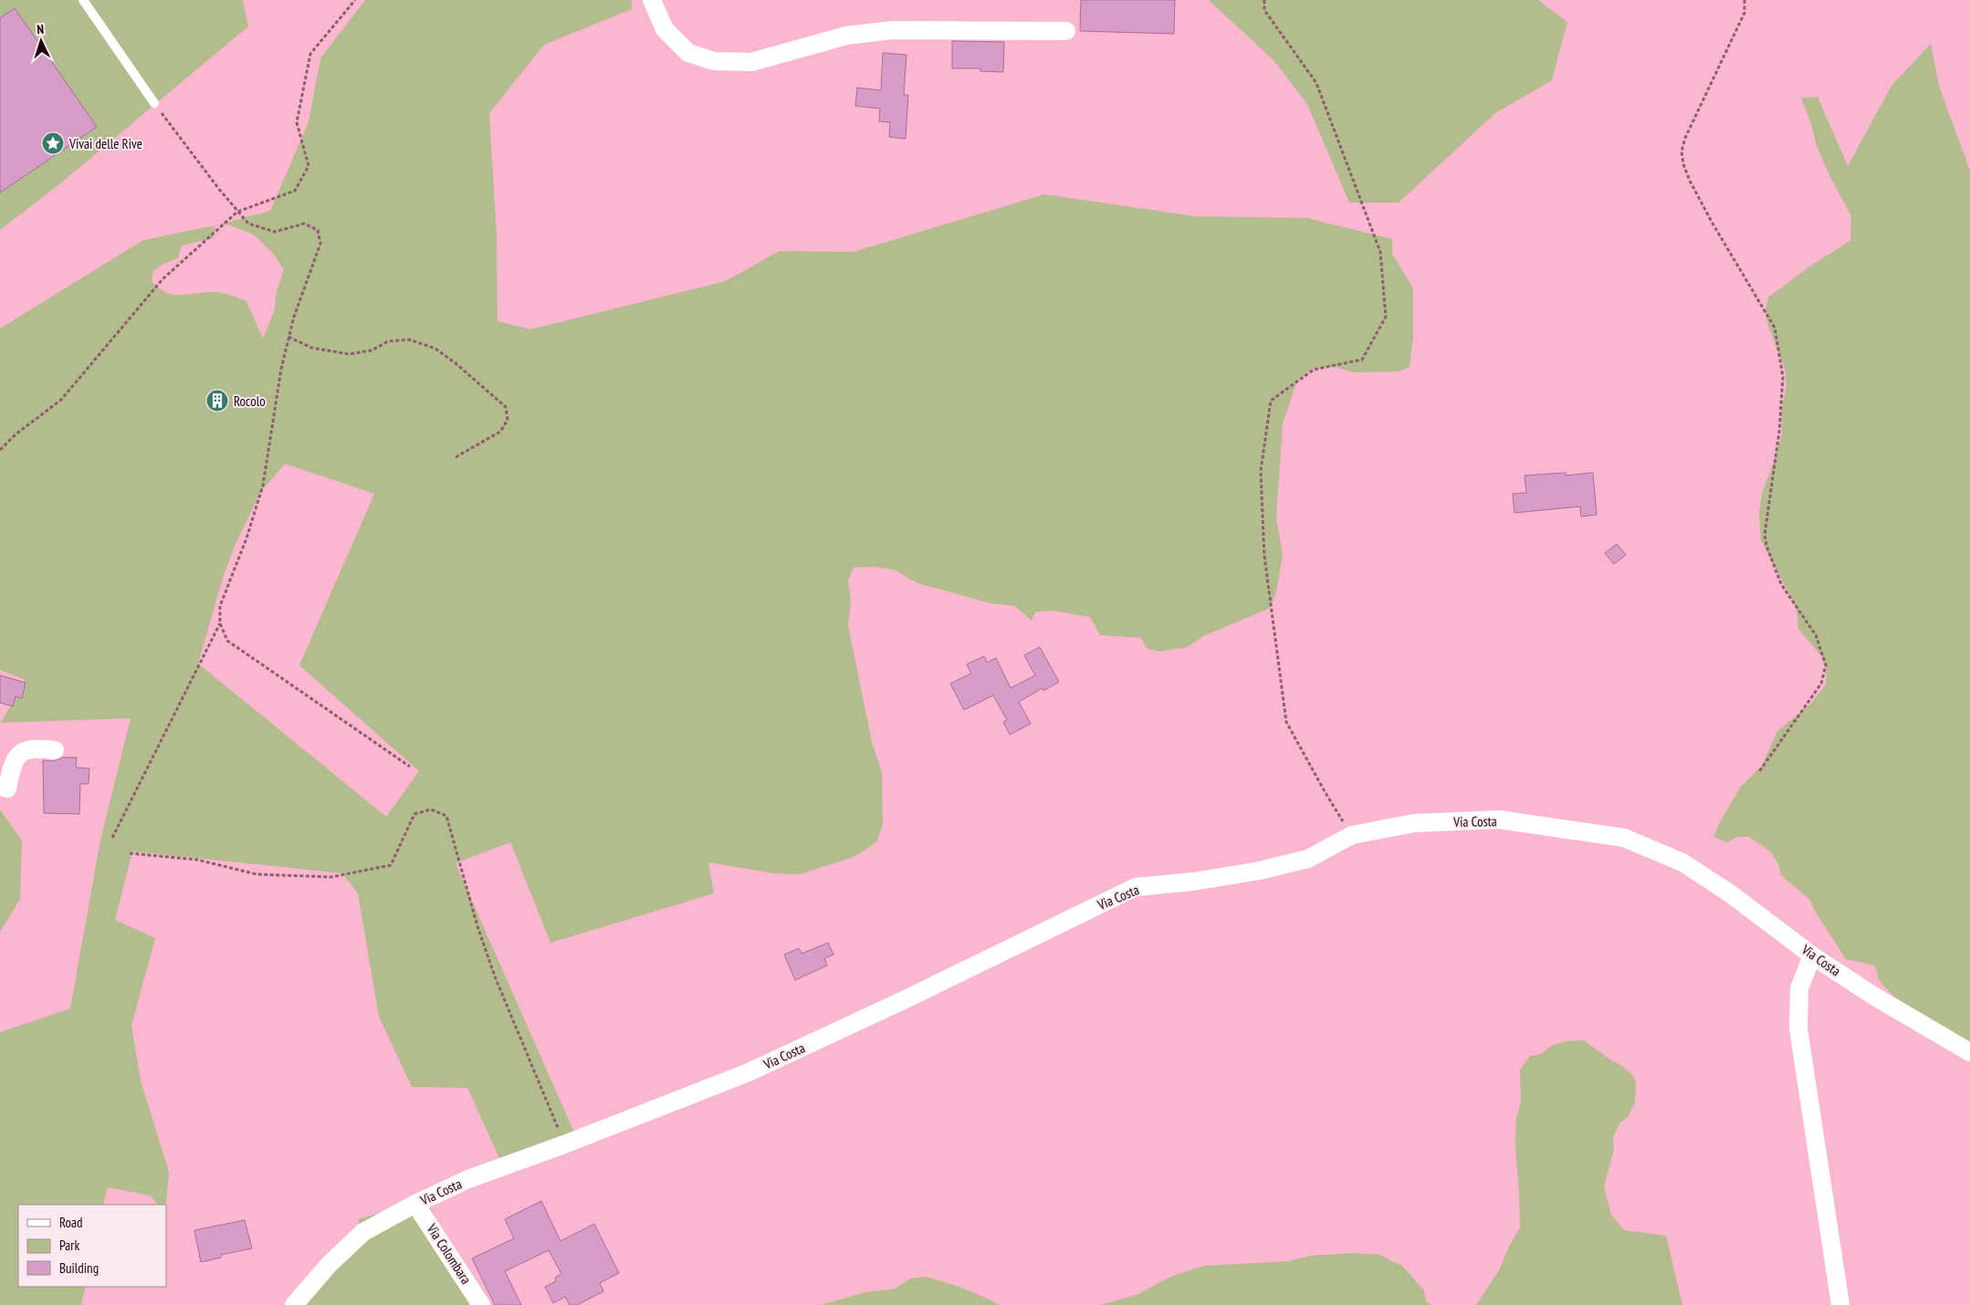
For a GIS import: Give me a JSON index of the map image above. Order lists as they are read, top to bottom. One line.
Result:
{"streets":{"street":["Via Costa","Via Colombara"]},"crossings":[["Via Costa","Via Colombara"]],"places":{"place":["Vivai delle Rive"],"building":["Rocolo"]},"legend":["Road","Park","Building"],"north":"top"}
